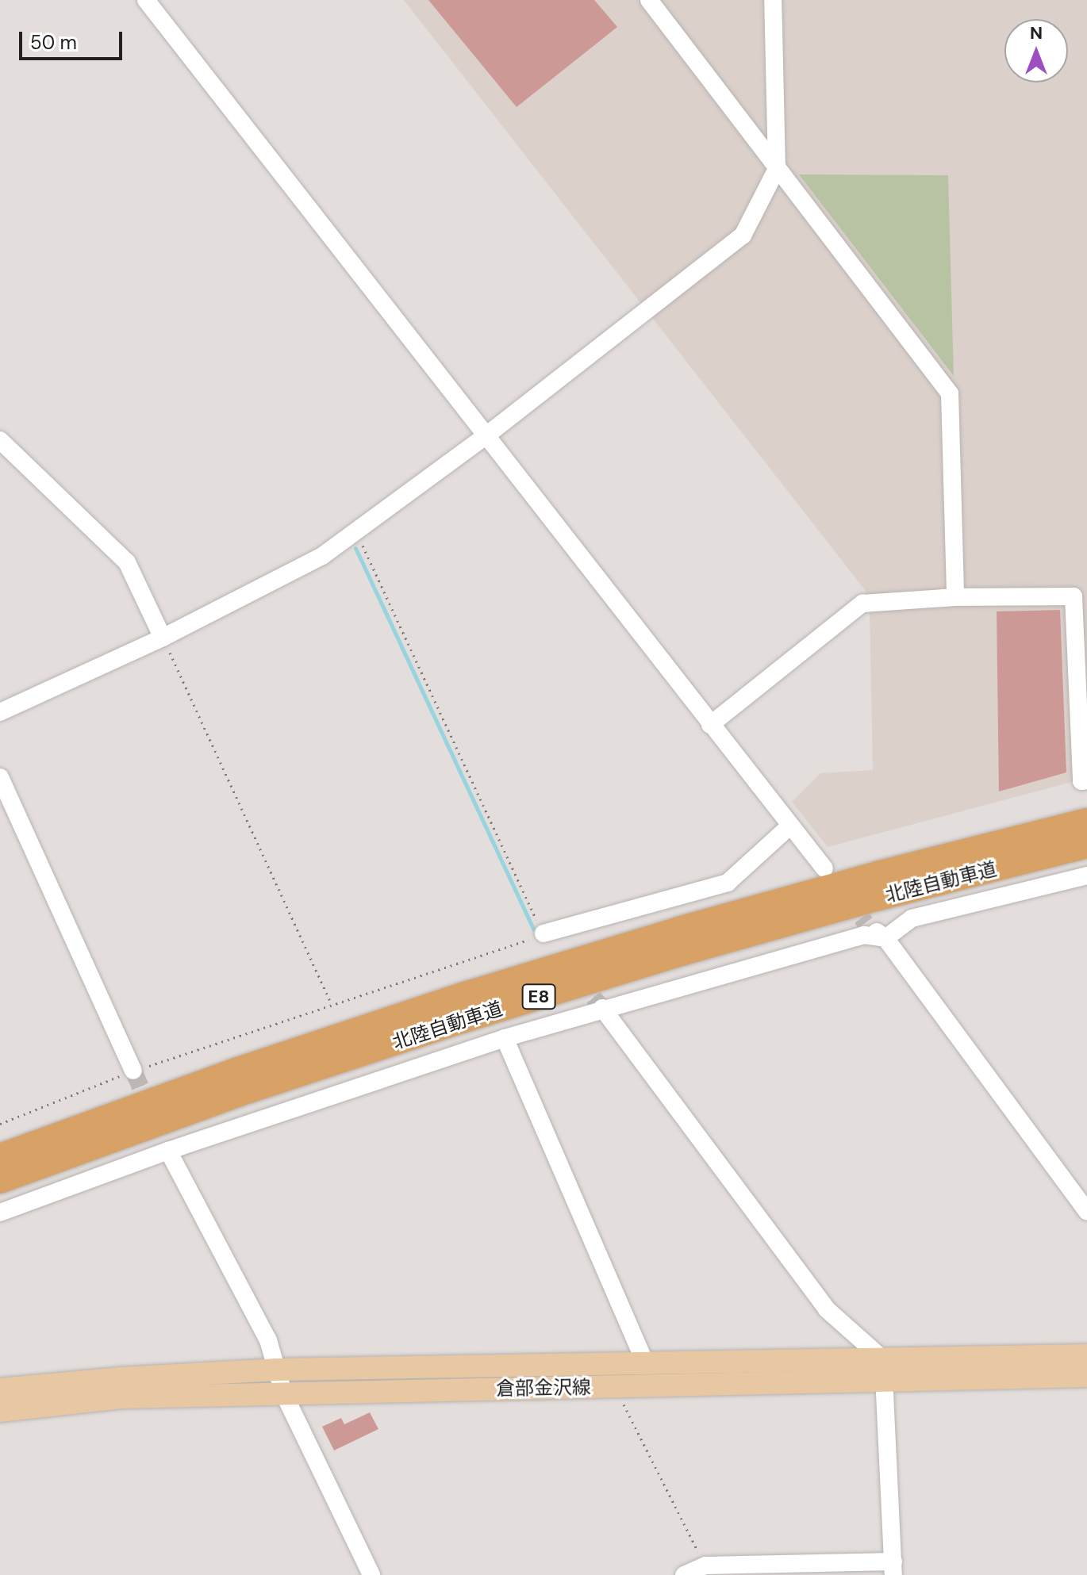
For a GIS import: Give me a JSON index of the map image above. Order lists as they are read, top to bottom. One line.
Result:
{"streets":{"highway":["北陸自動車道","E8"],"main road":["倉部金沢線"]},"scale_bar":"50 m","north":"top"}
